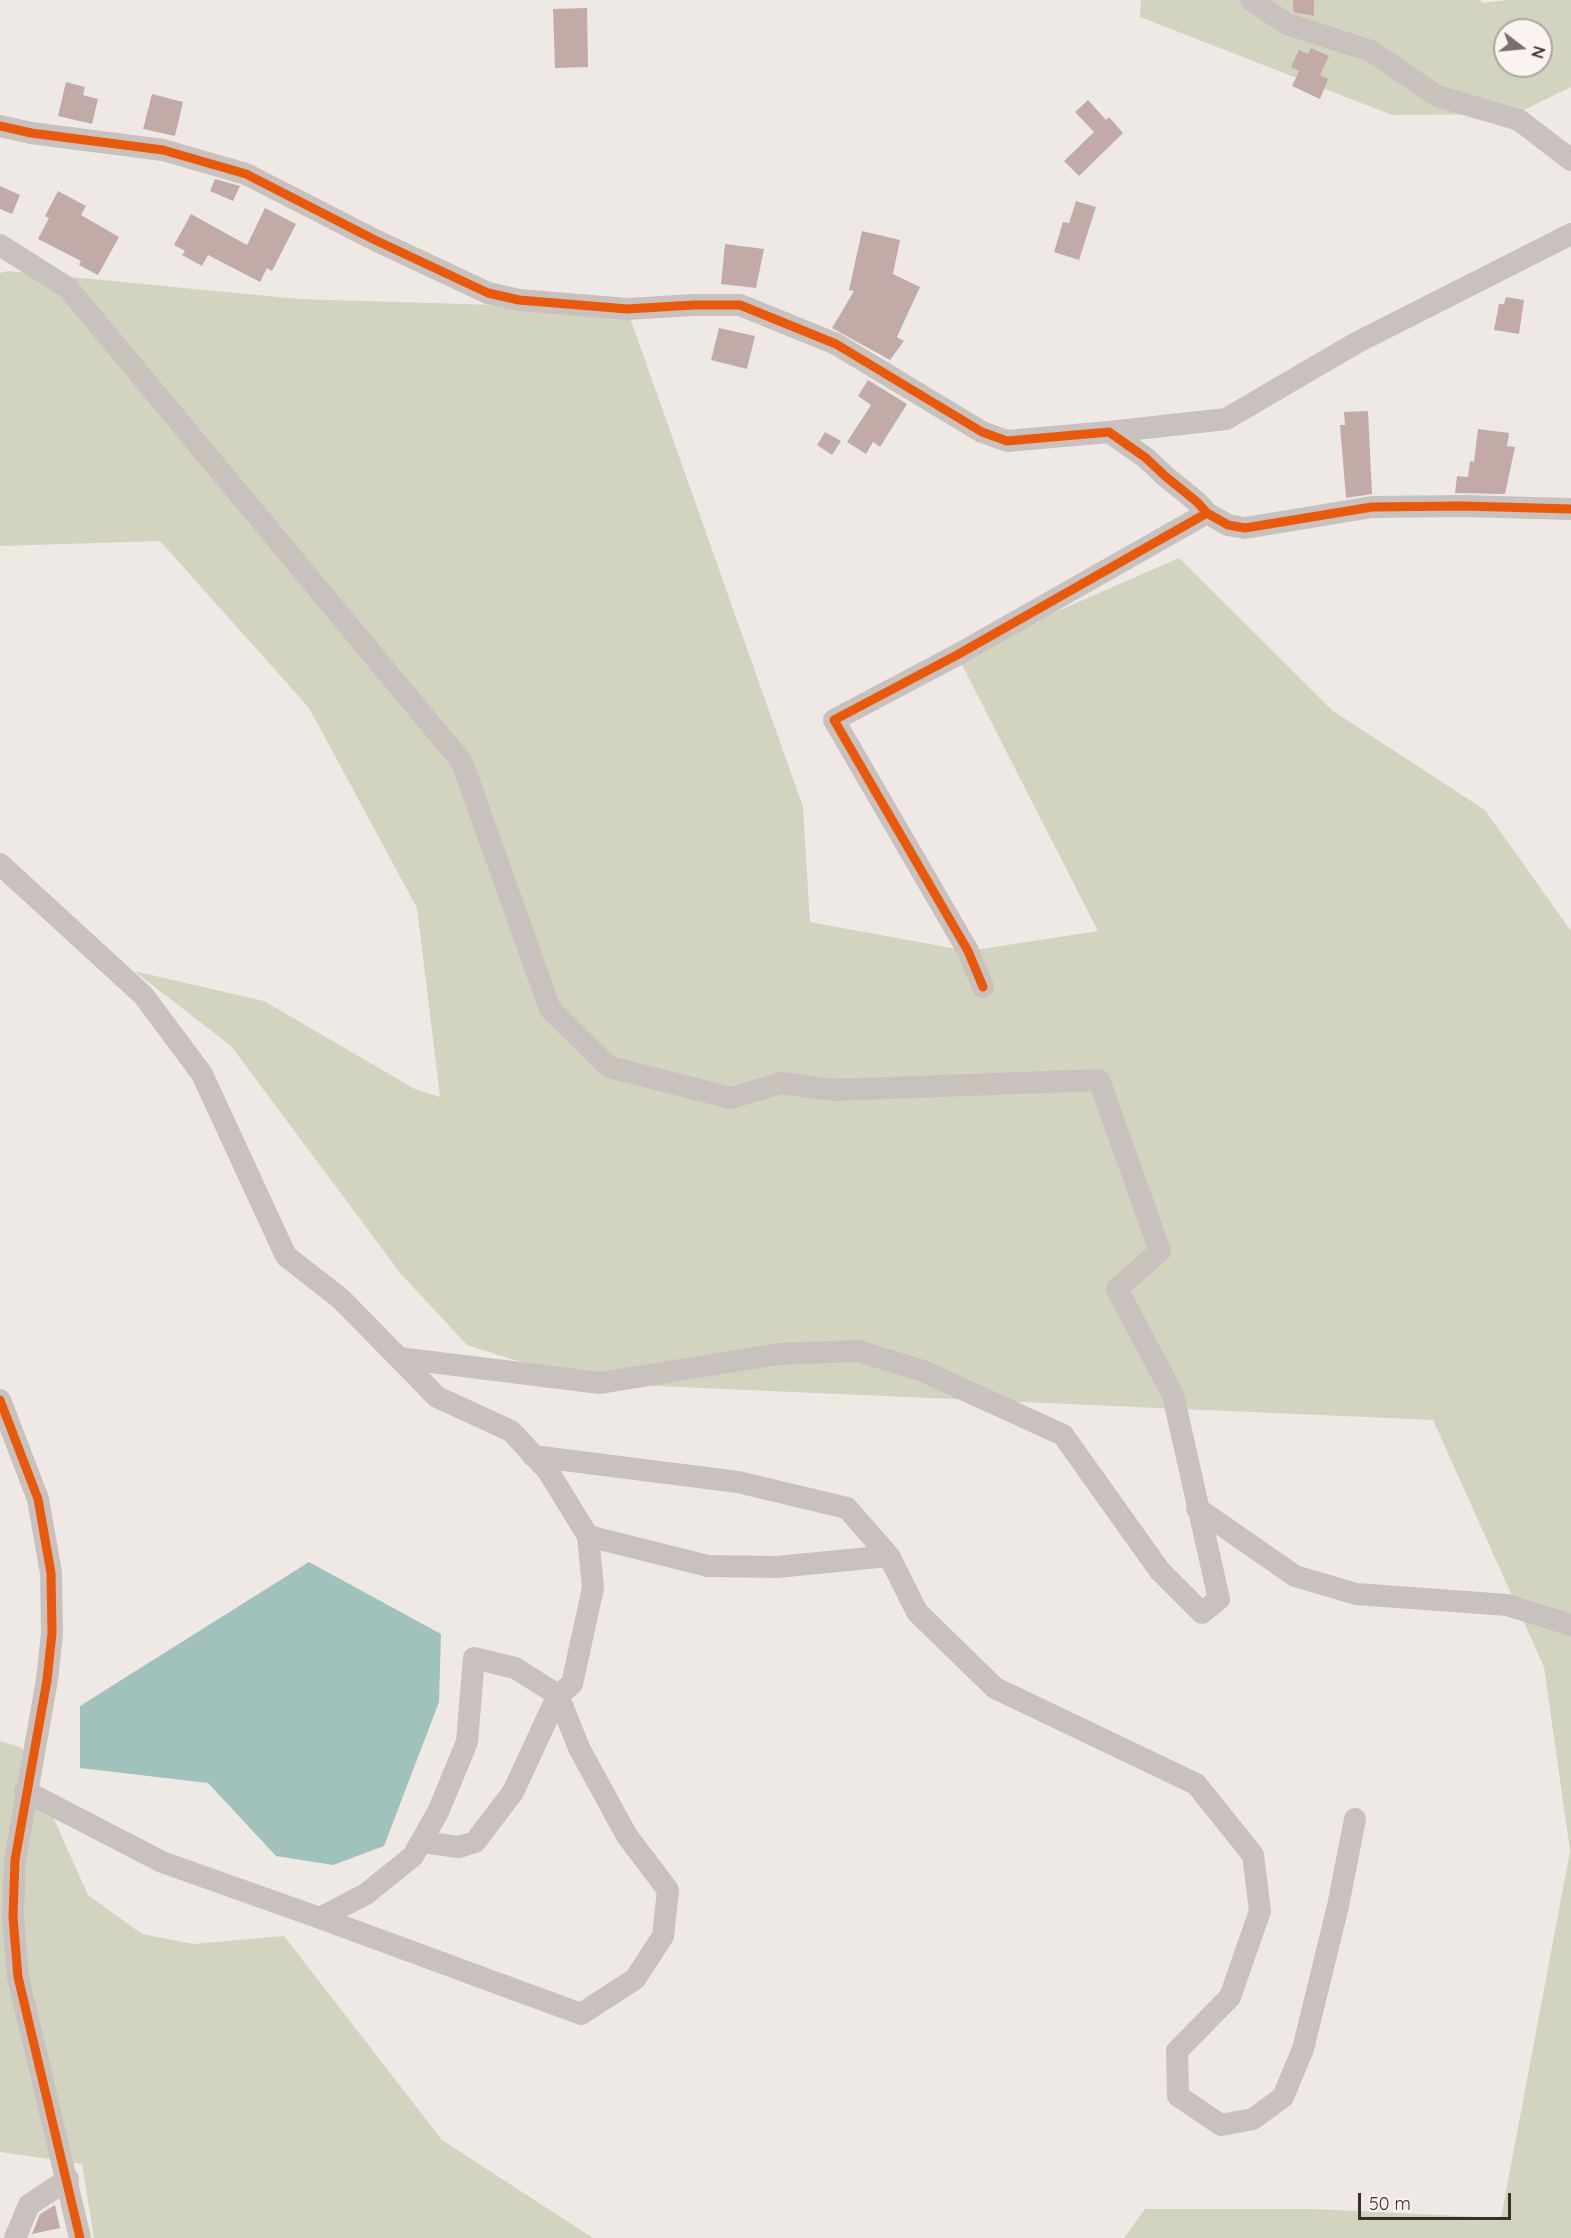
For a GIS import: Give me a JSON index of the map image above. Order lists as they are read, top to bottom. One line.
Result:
{"scale_bar":"50 m","north":"right"}
